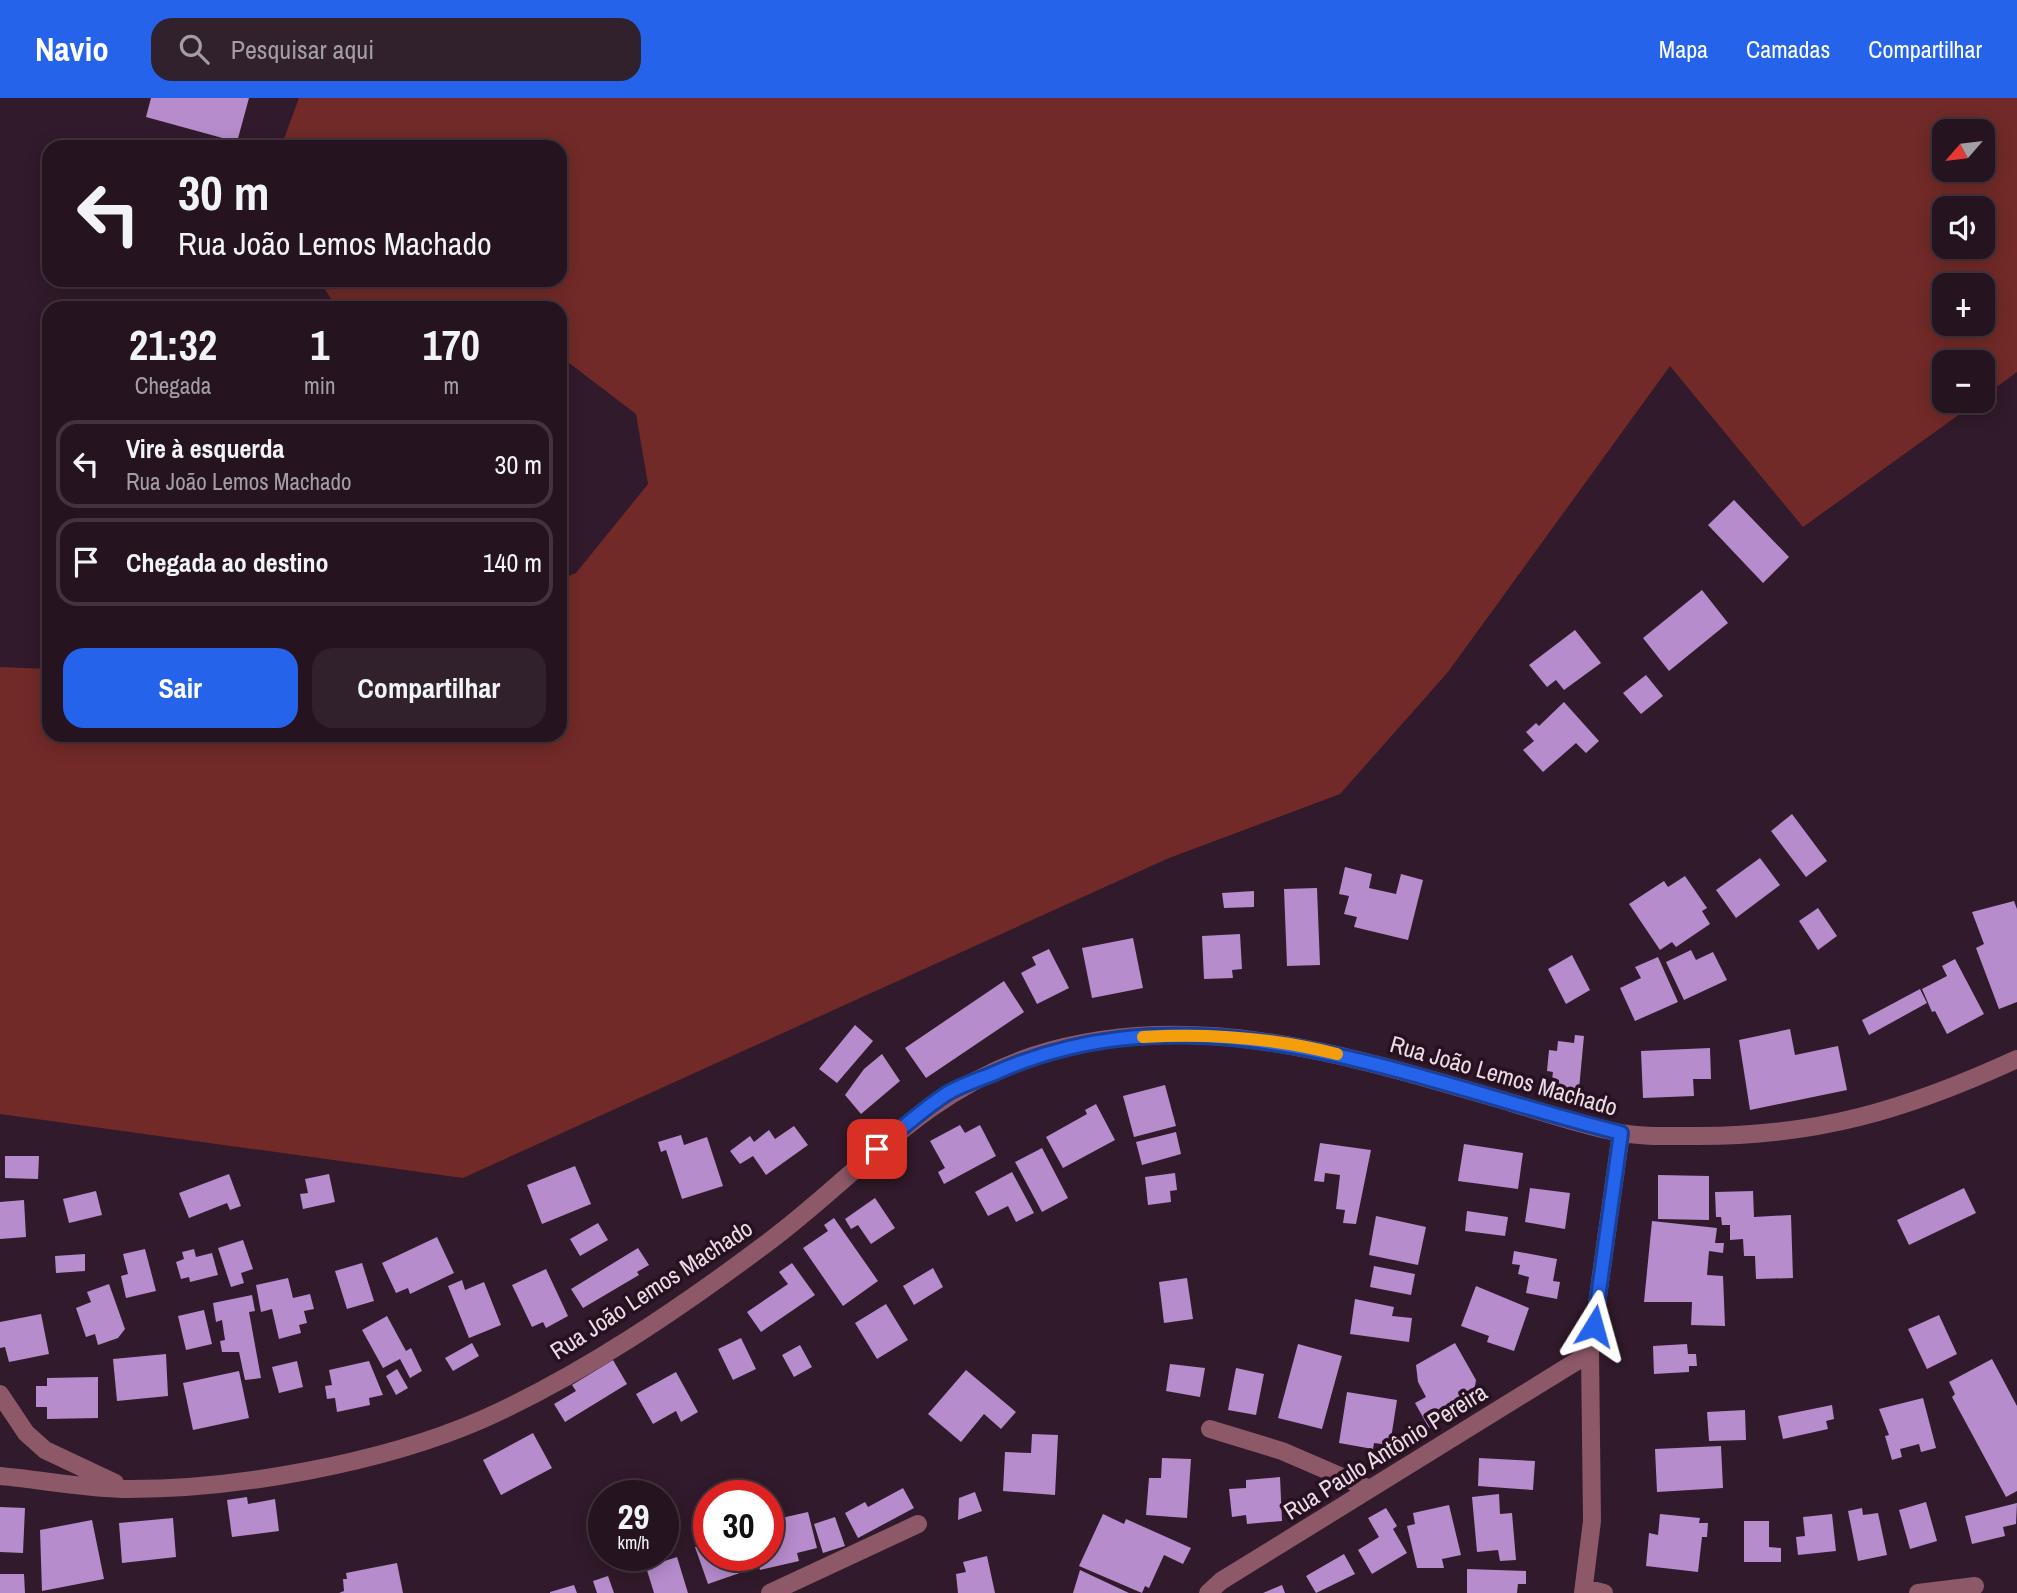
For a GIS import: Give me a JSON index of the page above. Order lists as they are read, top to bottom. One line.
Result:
{"streets":{"street":["Rua João Lemos Machado","Rua Paulo Antônio Pereira"]},"north":"bottom left","page":{"header":"Navio","search":"Pesquisar aqui","nav":["Mapa","Camadas","Compartilhar"],"map_buttons":["+","−"],"turn":["30 m","Rua João Lemos Machado"],"eta":["21:32","Chegada","1","min","170","m"],"list":[{"name":"Vire à esquerda","note":"Rua João Lemos Machado","value":"30 m"},{"name":"Chegada ao destino","value":"140 m"}],"buttons":["Sair","Compartilhar"],"speed":"29 km/h","limit":"30"}}
